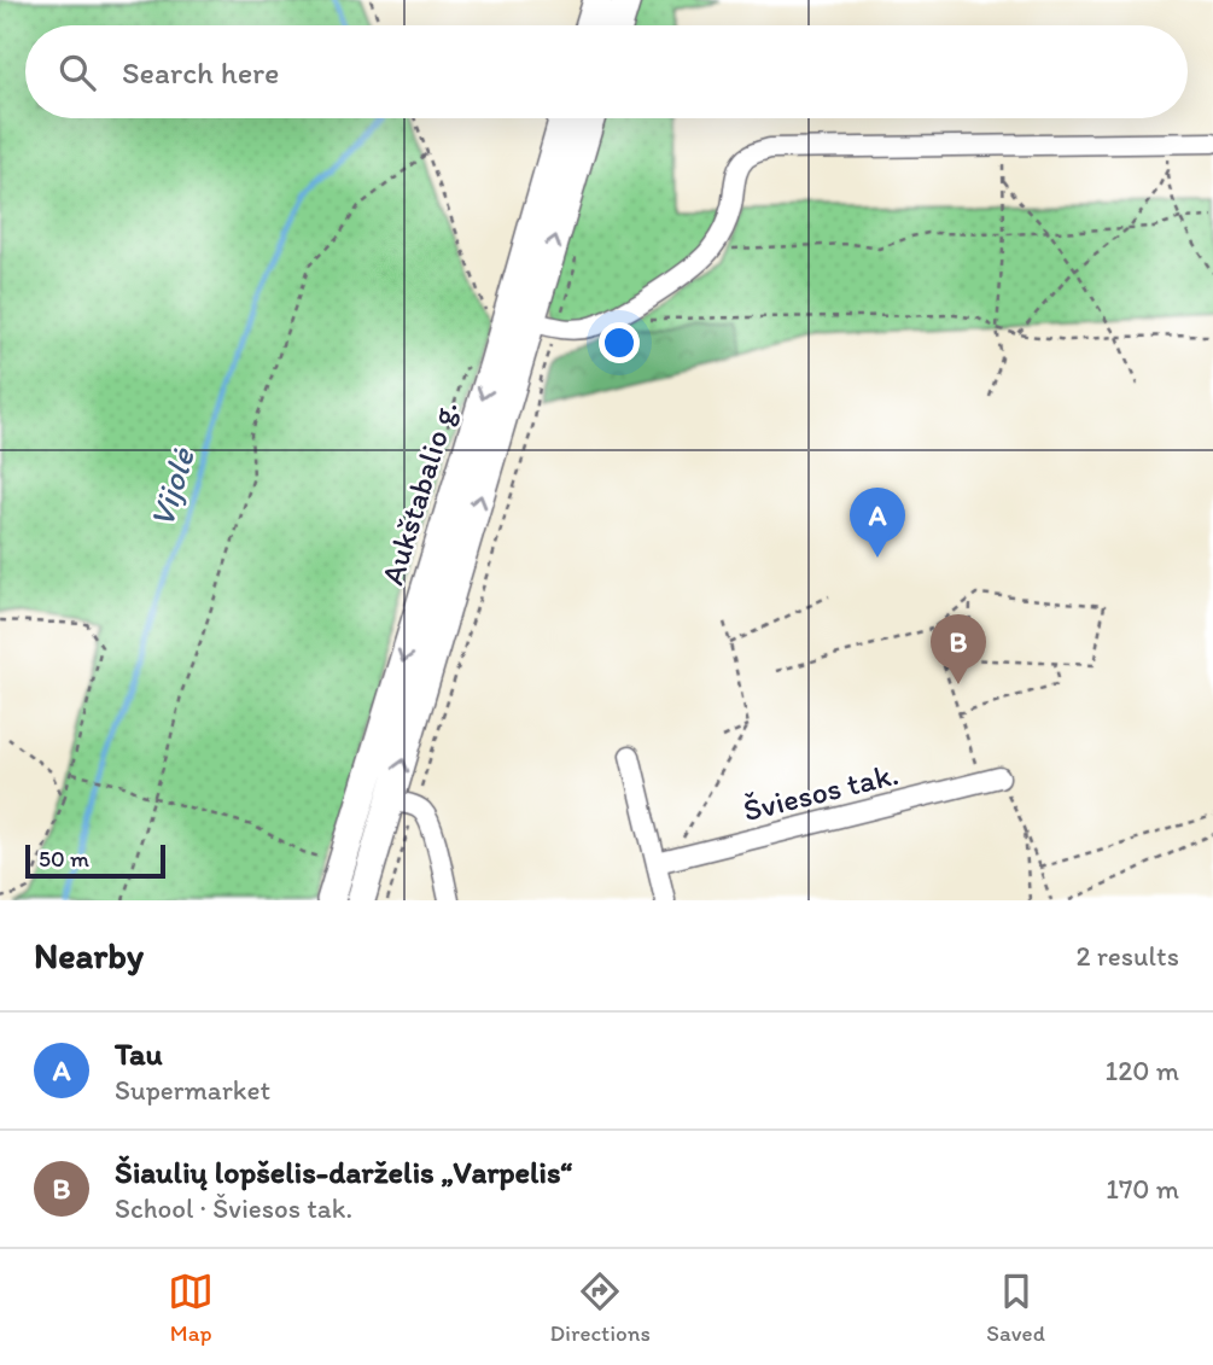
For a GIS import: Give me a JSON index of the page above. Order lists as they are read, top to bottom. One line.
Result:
{"streets":{"main road":["Aukštabalio g."],"street":["Šviesos tak."]},"water":["Vijolė"],"scale_bar":"50 m","page":{"search":"Search here","pins":["A","B"],"scale":"50 m","heading":["Nearby","2 results"],"list":[{"mark":"A","name":"Tau","note":"Supermarket","value":"120 m"},{"mark":"B","name":"Šiaulių lopšelis-darželis „Varpelis“","note":"School · Šviesos tak.","value":"170 m"}],"nav":["Map","Directions","Saved"]}}
